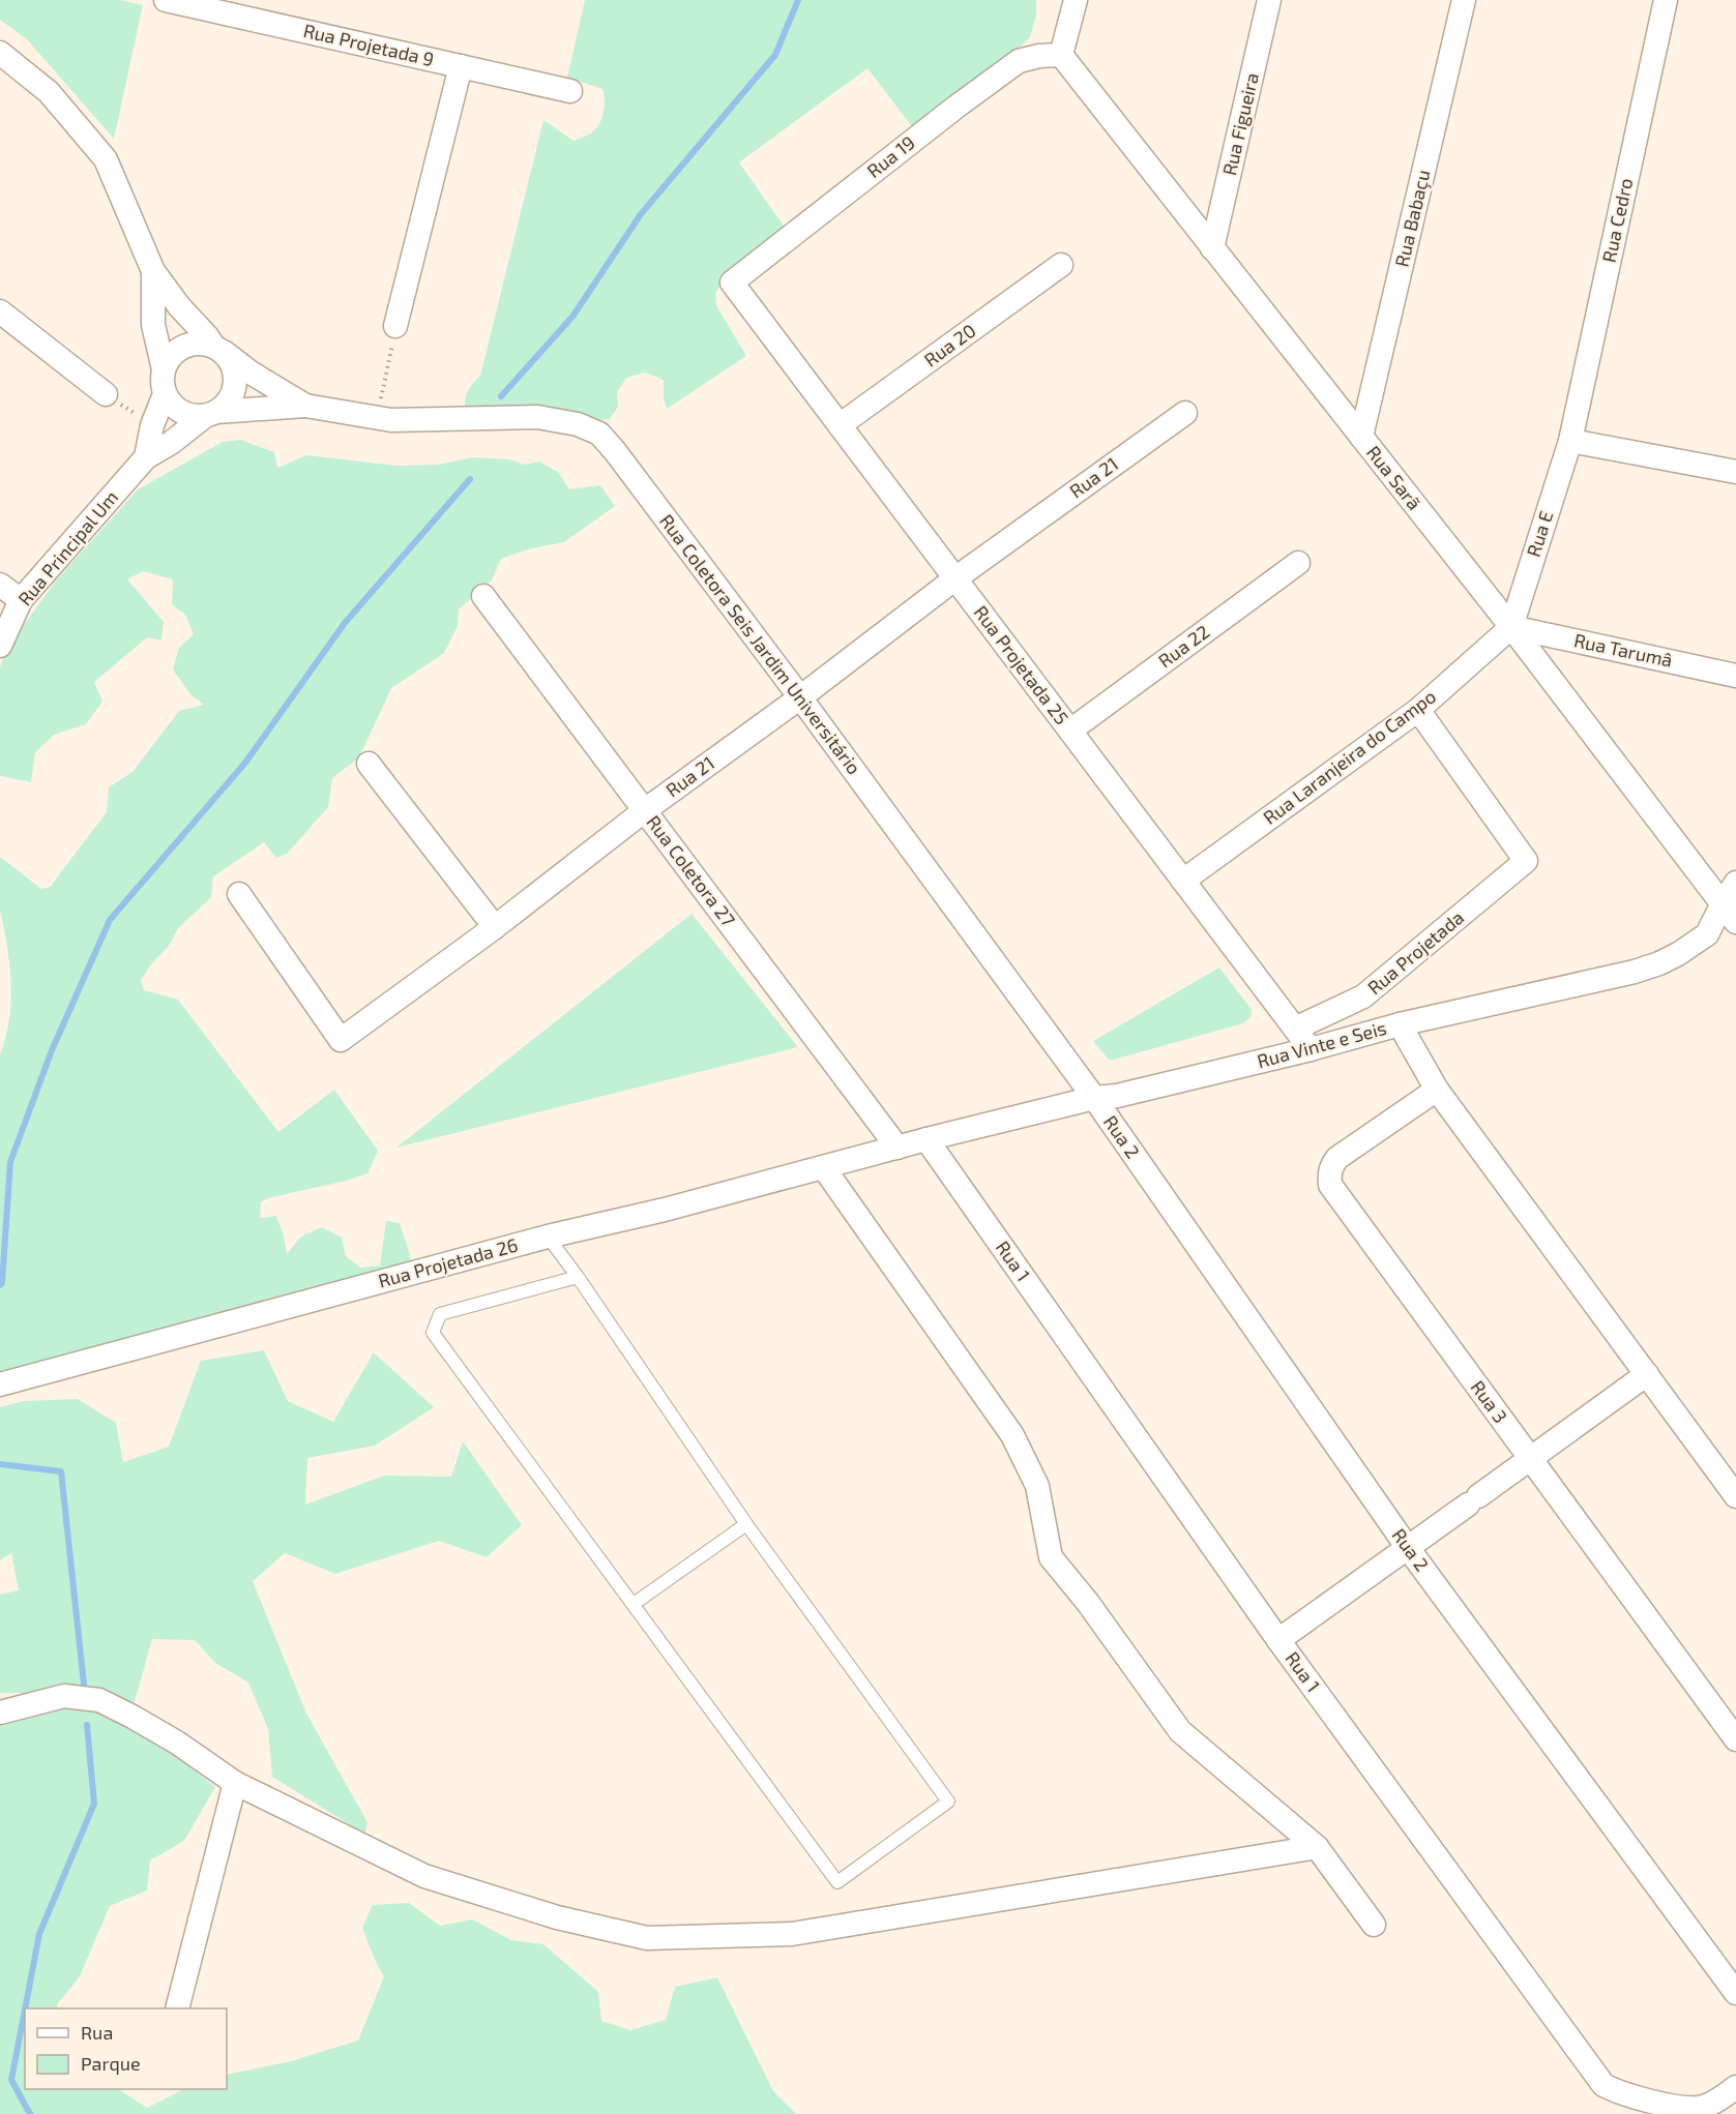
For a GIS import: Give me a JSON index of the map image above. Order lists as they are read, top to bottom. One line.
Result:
{"streets":{"street":["Rua Projetada 9","Rua Figueira","Rua 19","Rua Babaçu","Rua Cedro","Rua 20","Rua 21","Rua Sarã","Rua E","Rua Principal Um","Rua Coletora Seis Jardim Universitário","Rua 22","Rua Tarumâ","Rua Projetada 25","Rua Laranjeira do Campo","Rua Coletora 27","Rua Projetada","Rua Vinte e Seis","Rua 2","Rua 1","Rua Projetada 26","Rua 3"]},"crossings":[["Rua Figueira","Rua Sarã"],["Rua 19","Rua Sarã"],["Rua 19","Rua Projetada 25"],["Rua Babaçu","Rua Sarã"],["Rua Cedro","Rua E"],["Rua 20","Rua Projetada 25"],["Rua 21","Rua Coletora Seis Jardim Universitário"],["Rua 21","Rua Projetada 25"],["Rua 21","Rua Coletora 27"],["Rua Sarã","Rua E"],["Rua Sarã","Rua Tarumâ"],["Rua Sarã","Rua Laranjeira do Campo"],["Rua Sarã","Rua Vinte e Seis"],["Rua E","Rua Tarumâ"],["Rua E","Rua Laranjeira do Campo"],["Rua Coletora Seis Jardim Universitário","Rua Vinte e Seis"],["Rua Coletora Seis Jardim Universitário","Rua 2"],["Rua 22","Rua Projetada 25"],["Rua Tarumâ","Rua Laranjeira do Campo"],["Rua Projetada 25","Rua Laranjeira do Campo"],["Rua Projetada 25","Rua Projetada"],["Rua Projetada 25","Rua Vinte e Seis"],["Rua Laranjeira do Campo","Rua Projetada"],["Rua Coletora 27","Rua Vinte e Seis"],["Rua Coletora 27","Rua Projetada 26"],["Rua Vinte e Seis","Rua 2"],["Rua Vinte e Seis","Rua 1"],["Rua Vinte e Seis","Rua Projetada 26"]],"legend":["Rua","Parque"]}
